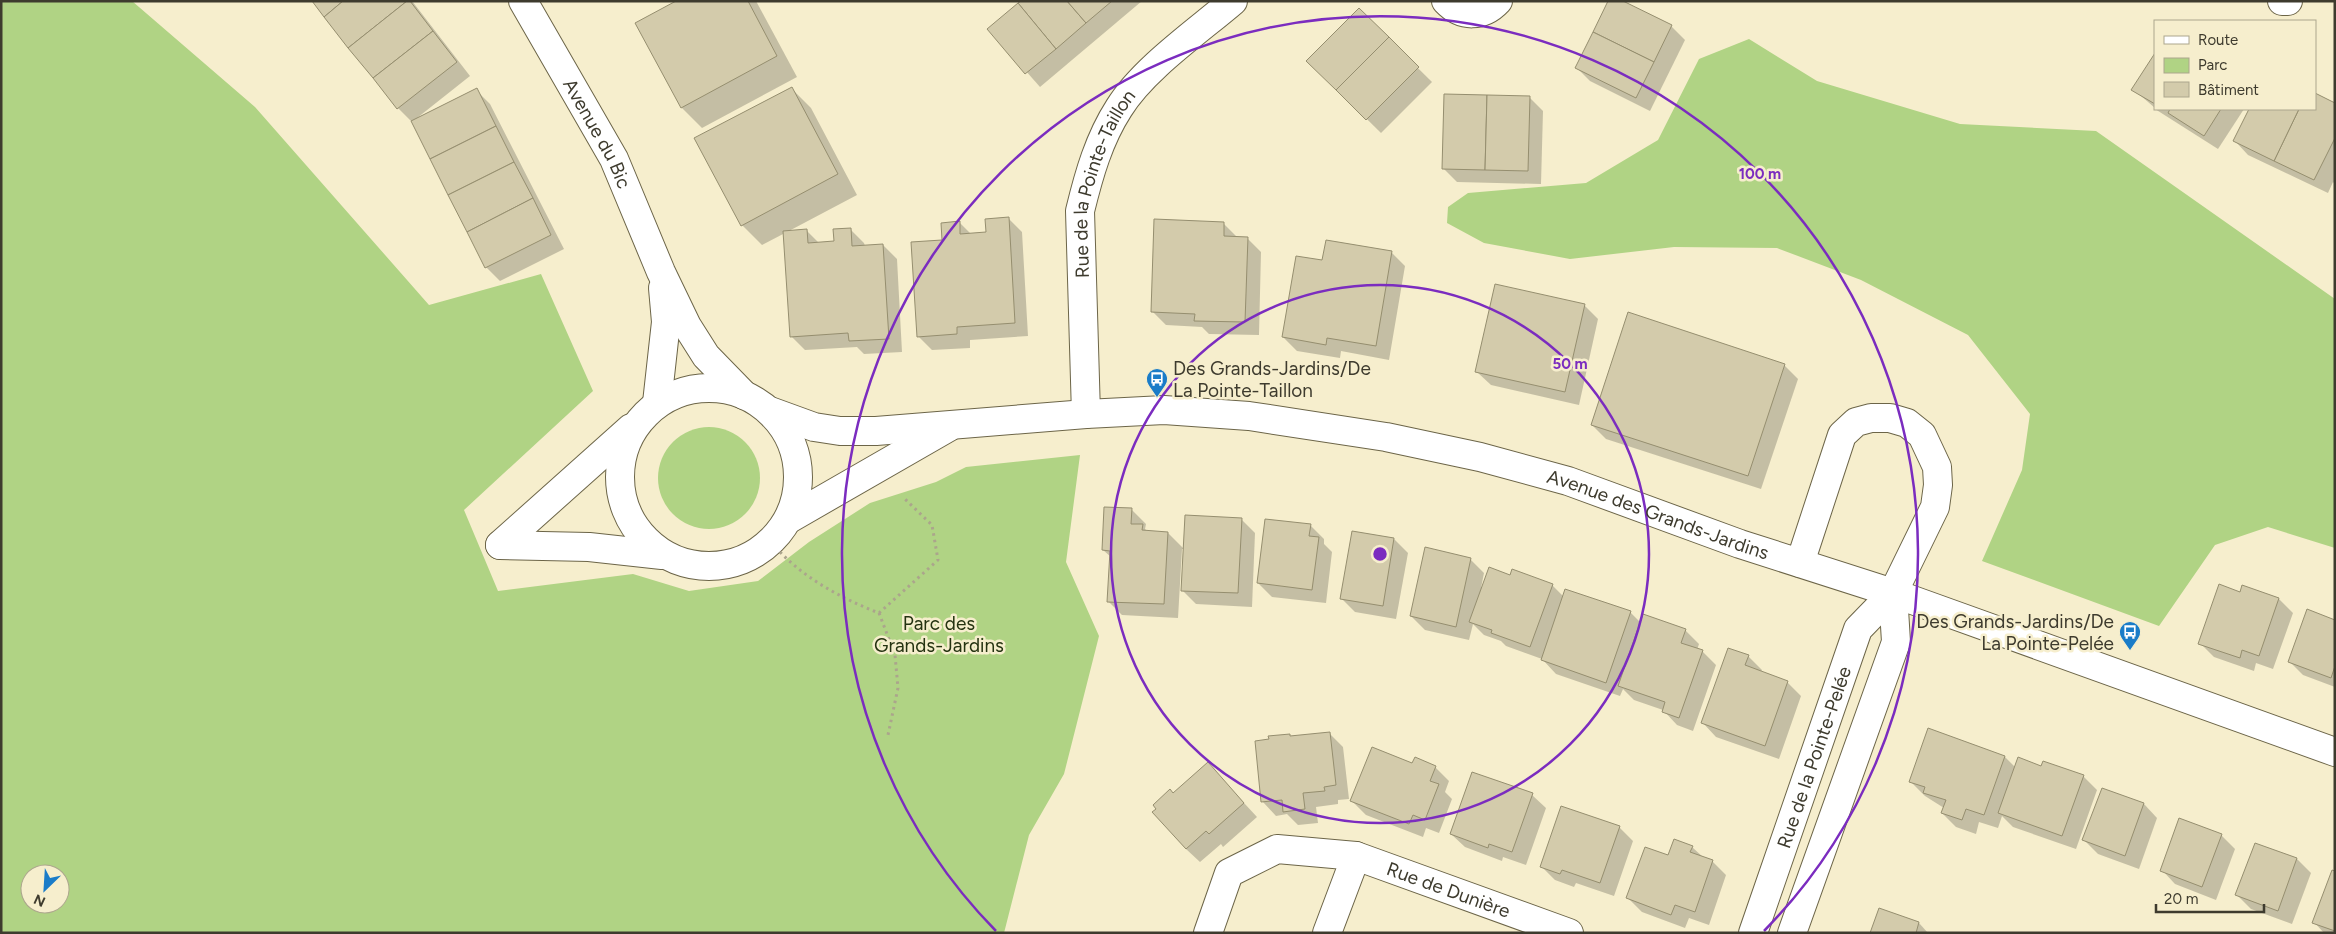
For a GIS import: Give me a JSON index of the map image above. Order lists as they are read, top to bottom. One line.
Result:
{"streets":{"street":["Avenue du Bic","Rue de la Pointe-Taillon","Avenue des Grands-Jardins","Rue de la Pointe-Pelée","Rue de Dunière"]},"crossings":[["Rue de la Pointe-Taillon","Avenue des Grands-Jardins"],["Avenue des Grands-Jardins","Rue de la Pointe-Pelée"]],"parks":["Parc des Grands-Jardins"],"places":{"bus stop":["Des Grands-Jardins/De La Pointe-Taillon","Des Grands-Jardins/De La Pointe-Pelée"]},"legend":["Route","Parc","Bâtiment"],"scale_bar":"20 m","north":"bottom left","rings":["100 m","50 m"]}
